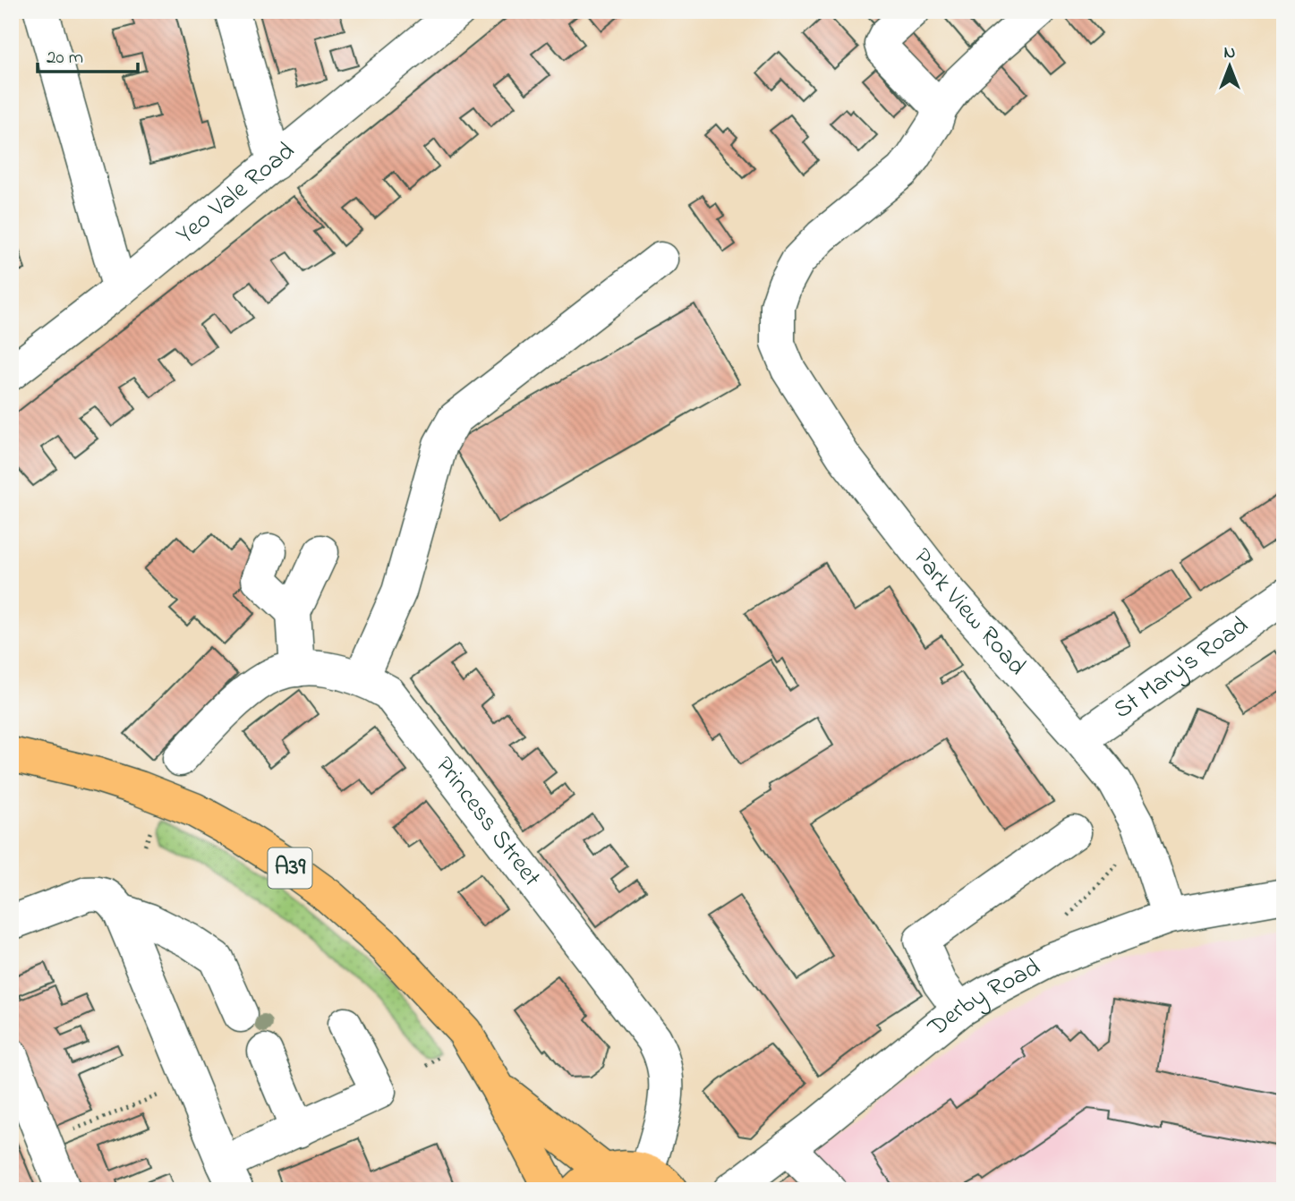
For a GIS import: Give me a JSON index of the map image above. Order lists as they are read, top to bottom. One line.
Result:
{"streets":{"main road":["A39"],"street":["Yeo Vale Road","Park View Road","St Mary's Road","Princess Street","Derby Road"]},"crossings":[["Park View Road","St Mary's Road"],["Park View Road","Derby Road"]],"scale_bar":"20 m","north":"top"}
